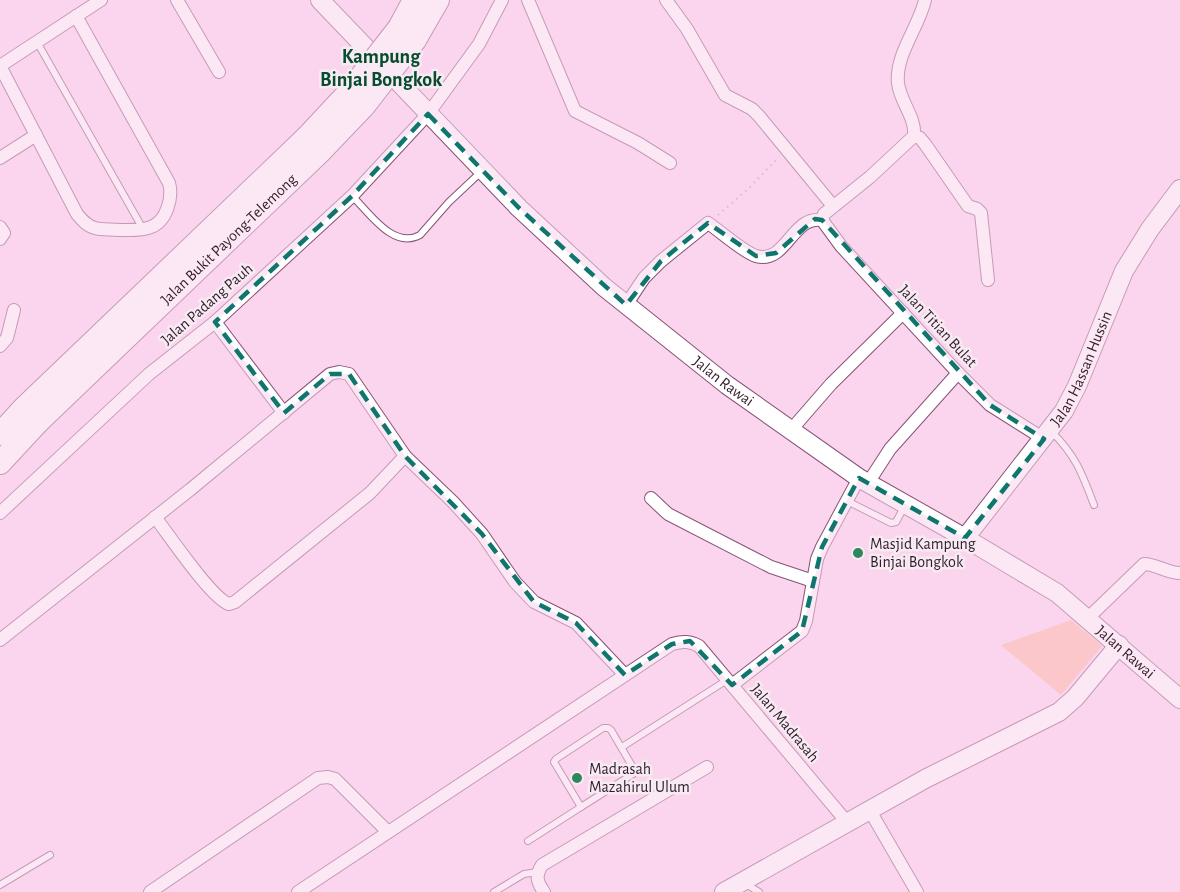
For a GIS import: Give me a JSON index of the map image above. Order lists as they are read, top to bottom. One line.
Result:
{"streets":{"highway":["Jalan Bukit Payong-Telemong"],"main road":["Jalan Hassan Hussin","Jalan Rawai"],"street":["Jalan Padang Pauh","Jalan Titian Bulat","Jalan Madrasah"]},"crossings":[["Jalan Padang Pauh","Jalan Rawai"],["Jalan Titian Bulat","Jalan Hassan Hussin"],["Jalan Hassan Hussin","Jalan Rawai"]],"districts":["Kampung Binjai Bongkok"],"places":["Masjid Kampung Binjai Bongkok","Madrasah Mazahirul Ulum"]}
